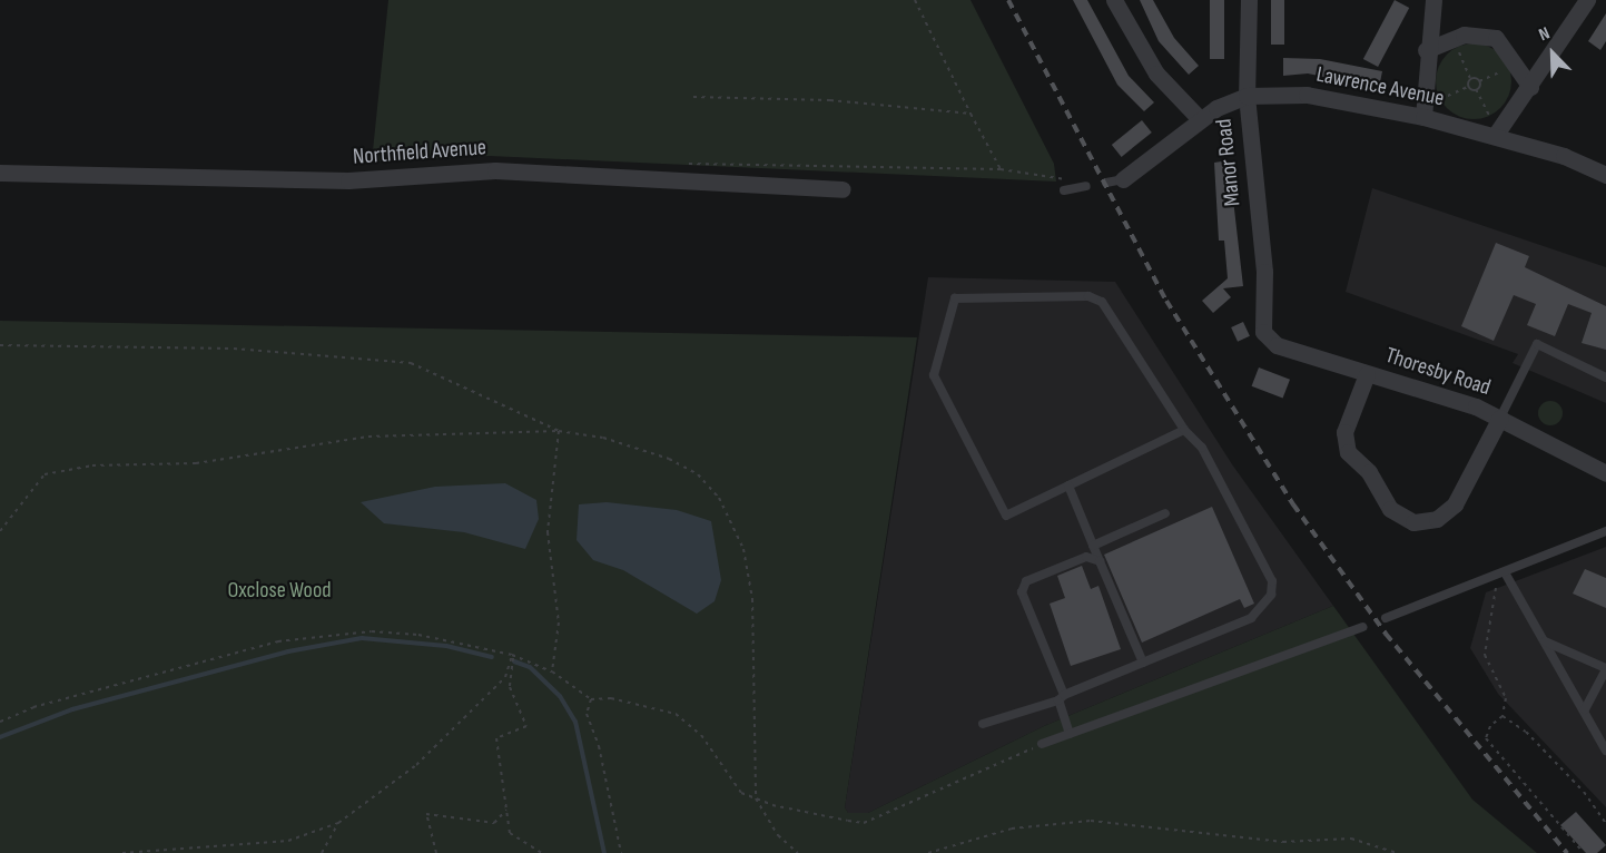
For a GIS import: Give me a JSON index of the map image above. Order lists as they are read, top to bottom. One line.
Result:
{"streets":{"street":["Lawrence Avenue","Northfield Avenue","Manor Road","Thoresby Road"]},"crossings":[["Lawrence Avenue","Manor Road"],["Manor Road","Thoresby Road"]],"parks":["Oxclose Wood"],"north":"top left"}
